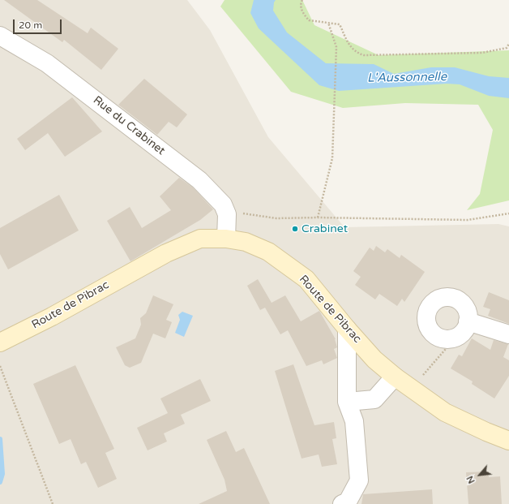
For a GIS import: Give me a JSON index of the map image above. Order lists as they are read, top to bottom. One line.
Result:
{"streets":{"main road":["Route de Pibrac"],"street":["Rue du Crabinet"]},"water":["L'Aussonnelle"],"places":["Crabinet"],"scale_bar":"20 m","north":"bottom left"}
